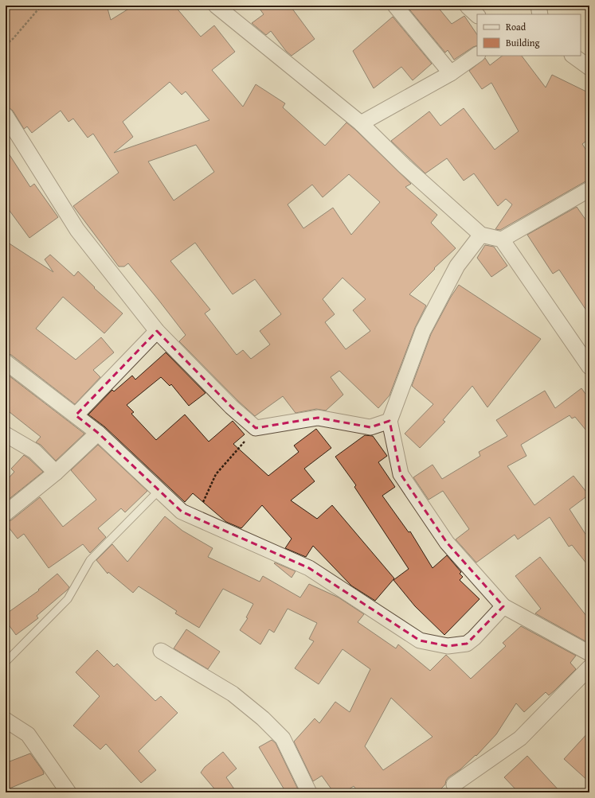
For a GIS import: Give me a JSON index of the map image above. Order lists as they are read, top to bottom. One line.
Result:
{"legend":["Road","Building"]}
